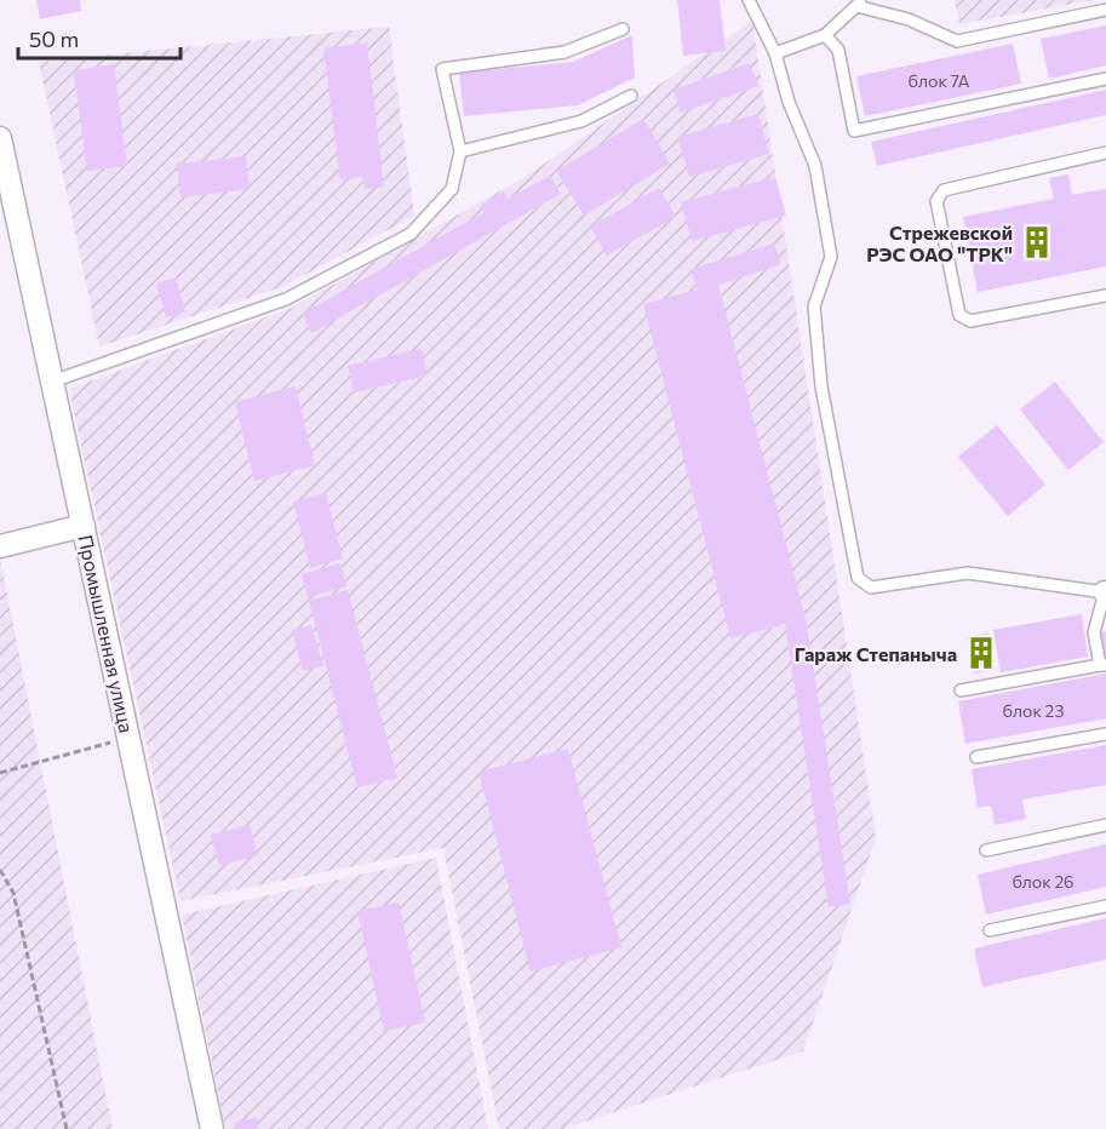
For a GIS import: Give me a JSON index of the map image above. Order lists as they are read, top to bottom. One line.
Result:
{"streets":{"street":["Промышленная улица"]},"places":{"building":["Стрежевской РЭС ОАО \"ТРК\"","Гараж Степаныча"]},"house_numbers":["блок 7А","блок 23","блок 26"],"scale_bar":"50 m"}
